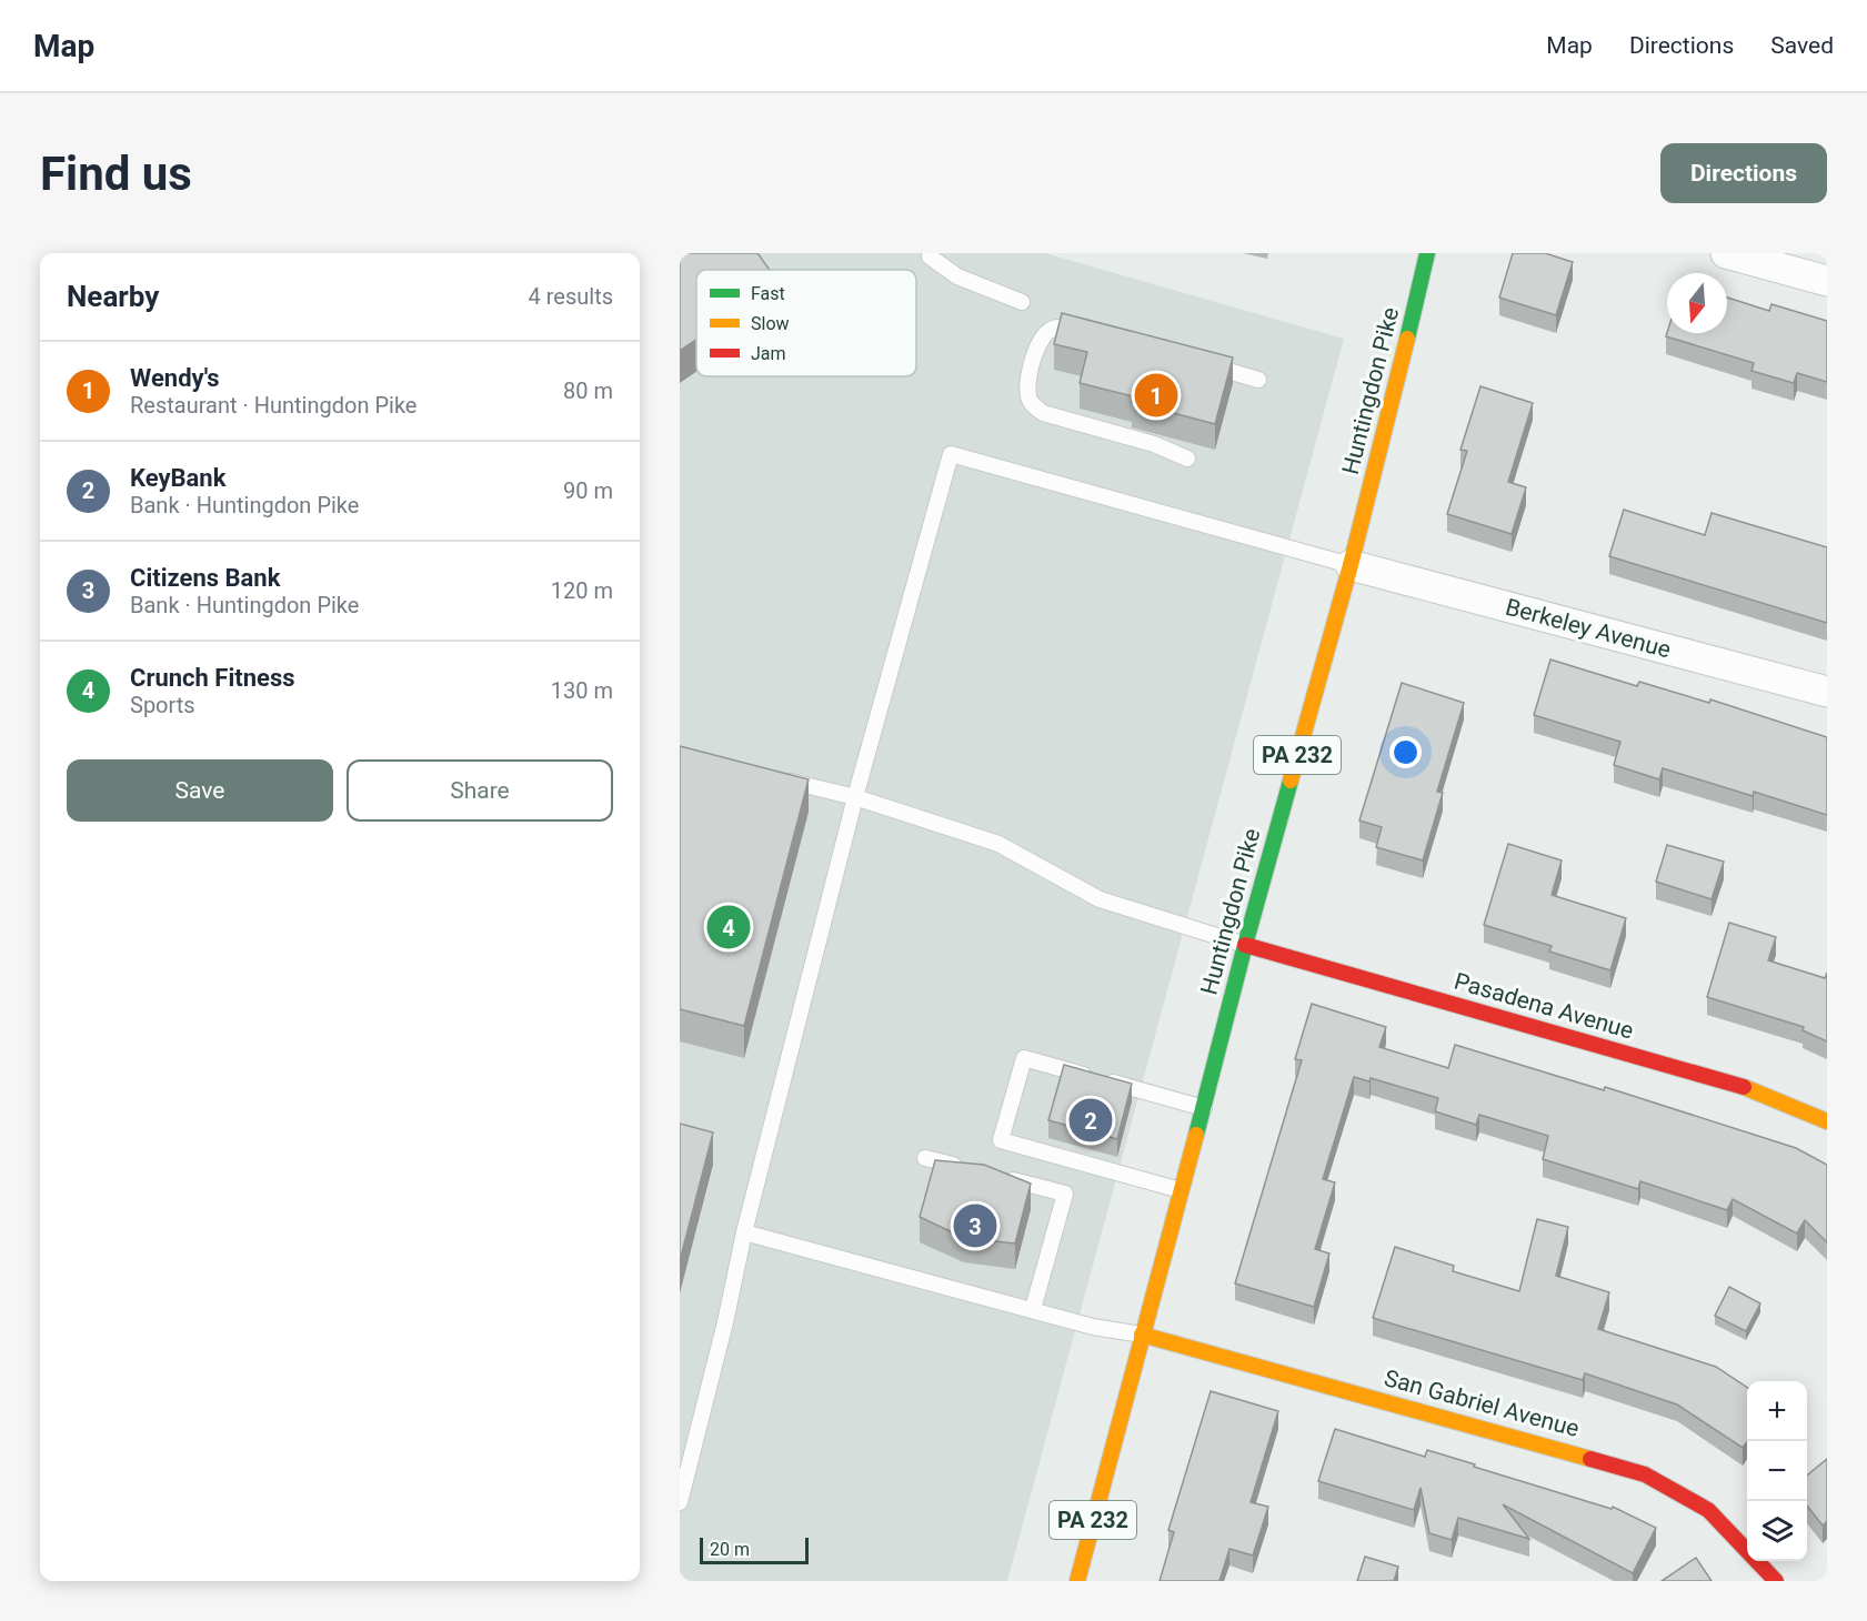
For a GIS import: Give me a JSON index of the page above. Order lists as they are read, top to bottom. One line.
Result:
{"streets":{"main road":["Huntingdon Pike","PA 232","Pasadena Avenue","San Gabriel Avenue"],"street":["Berkeley Avenue"]},"crossings":[["Huntingdon Pike","Berkeley Avenue"],["Huntingdon Pike","Pasadena Avenue"],["Huntingdon Pike","San Gabriel Avenue"]],"legend":["Fast","Slow","Jam"],"scale_bar":"20 m","north":"bottom","page":{"header":"Map","nav":["Map","Directions","Saved"],"buttons":["Directions",["Save","Share"]],"title":"Find us","heading":["Nearby","4 results"],"list":[{"mark":"1","name":"Wendy's","note":"Restaurant · Huntingdon Pike","value":"80 m"},{"mark":"2","name":"KeyBank","note":"Bank · Huntingdon Pike","value":"90 m"},{"mark":"3","name":"Citizens Bank","note":"Bank · Huntingdon Pike","value":"120 m"},{"mark":"4","name":"Crunch Fitness","note":"Sports","value":"130 m"}],"pins":["1","4","2","3"],"map_buttons":["+","−"],"scale":"20 m"}}
